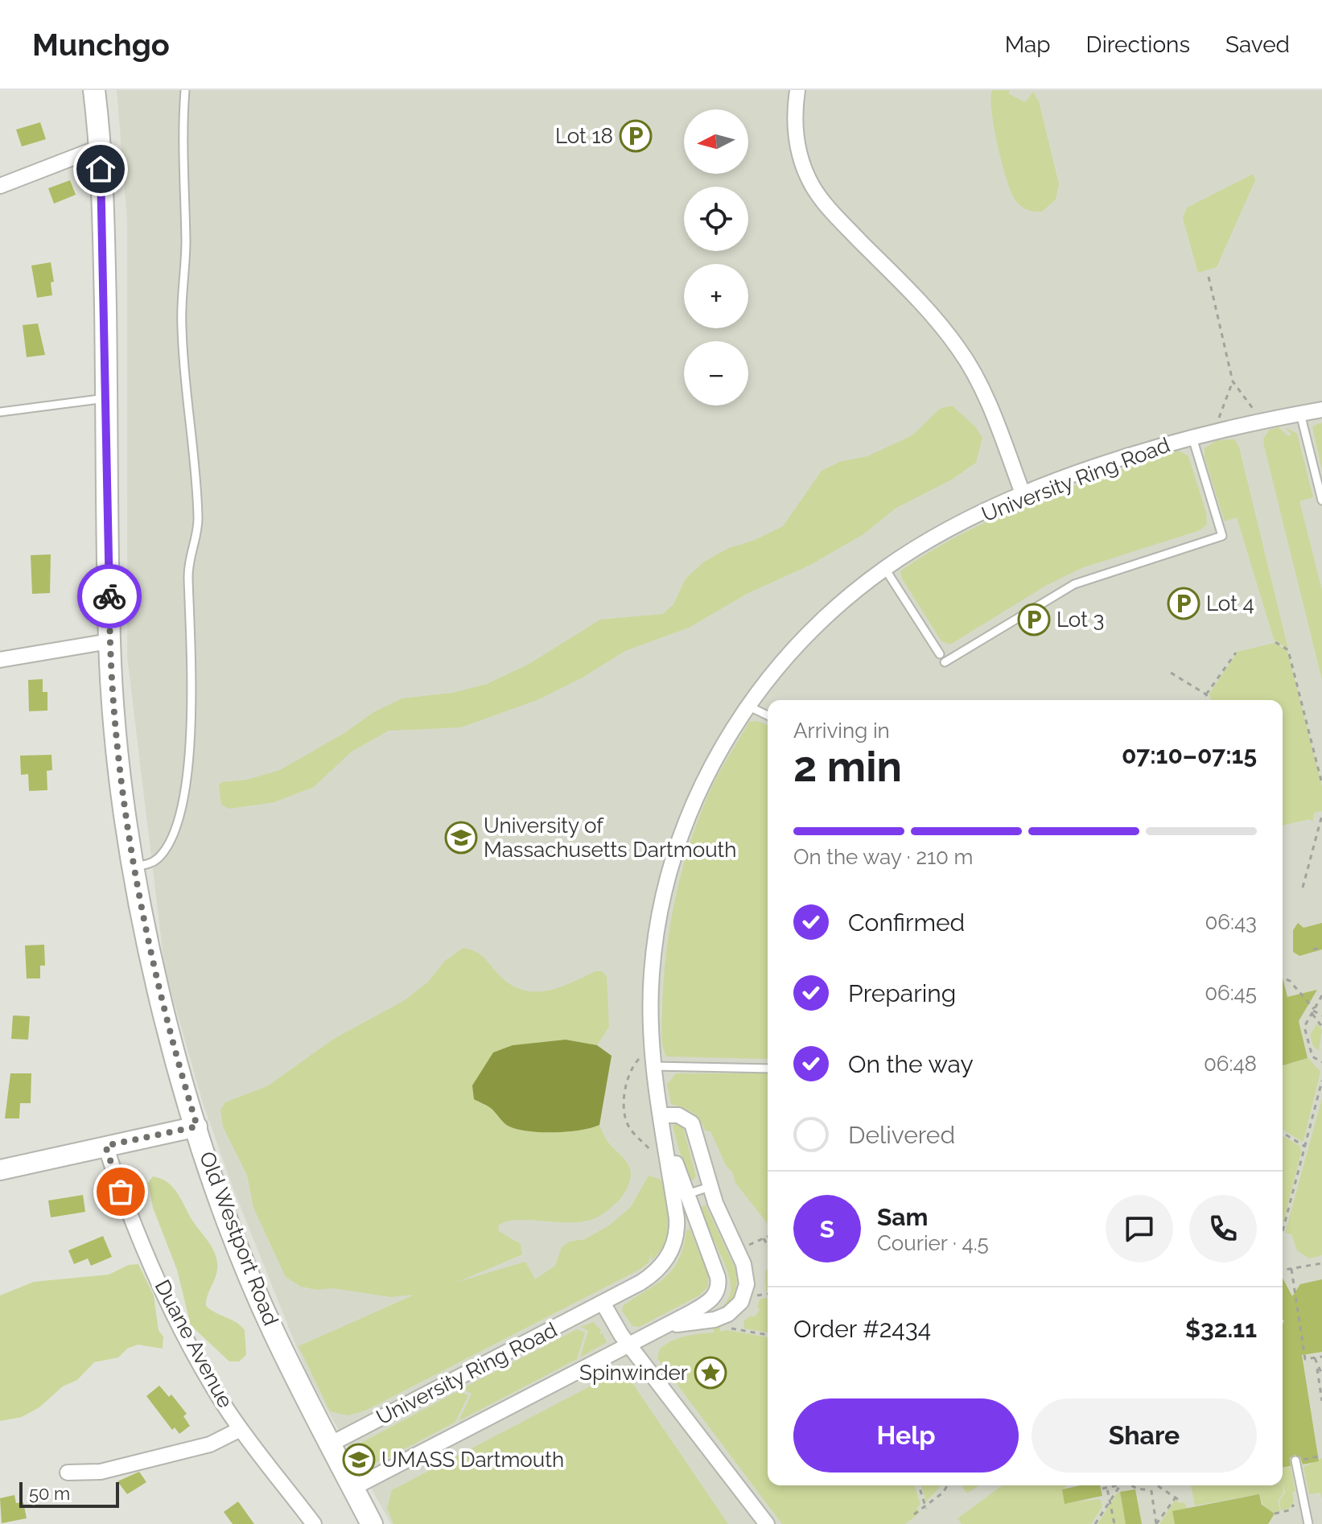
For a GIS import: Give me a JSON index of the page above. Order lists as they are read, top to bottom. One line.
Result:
{"streets":{"main road":["Old Westport Road"],"street":["University Ring Road","Duane Avenue"]},"crossings":[["University Ring Road","Old Westport Road"]],"places":{"parking":["Lot 18","Lot 4","Lot 3"],"school or university":["University of Massachusetts Dartmouth","UMASS Dartmouth"],"place":["Spinwinder"]},"scale_bar":"50 m","north":"left","page":{"header":"Munchgo","nav":["Map","Directions","Saved"],"map_buttons":["+","−"],"heading":["2 min","Arriving in","07:10–07:15"],"panel":["Sam","Courier · 4.5","Order #2434","$32.11"],"bar":"On the way · 210 m","list":[["Confirmed","06:43"],["Preparing","06:45"],["On the way","06:48"],"Delivered"],"round":"S","buttons":["Help","Share"],"scale":"50 m"}}
